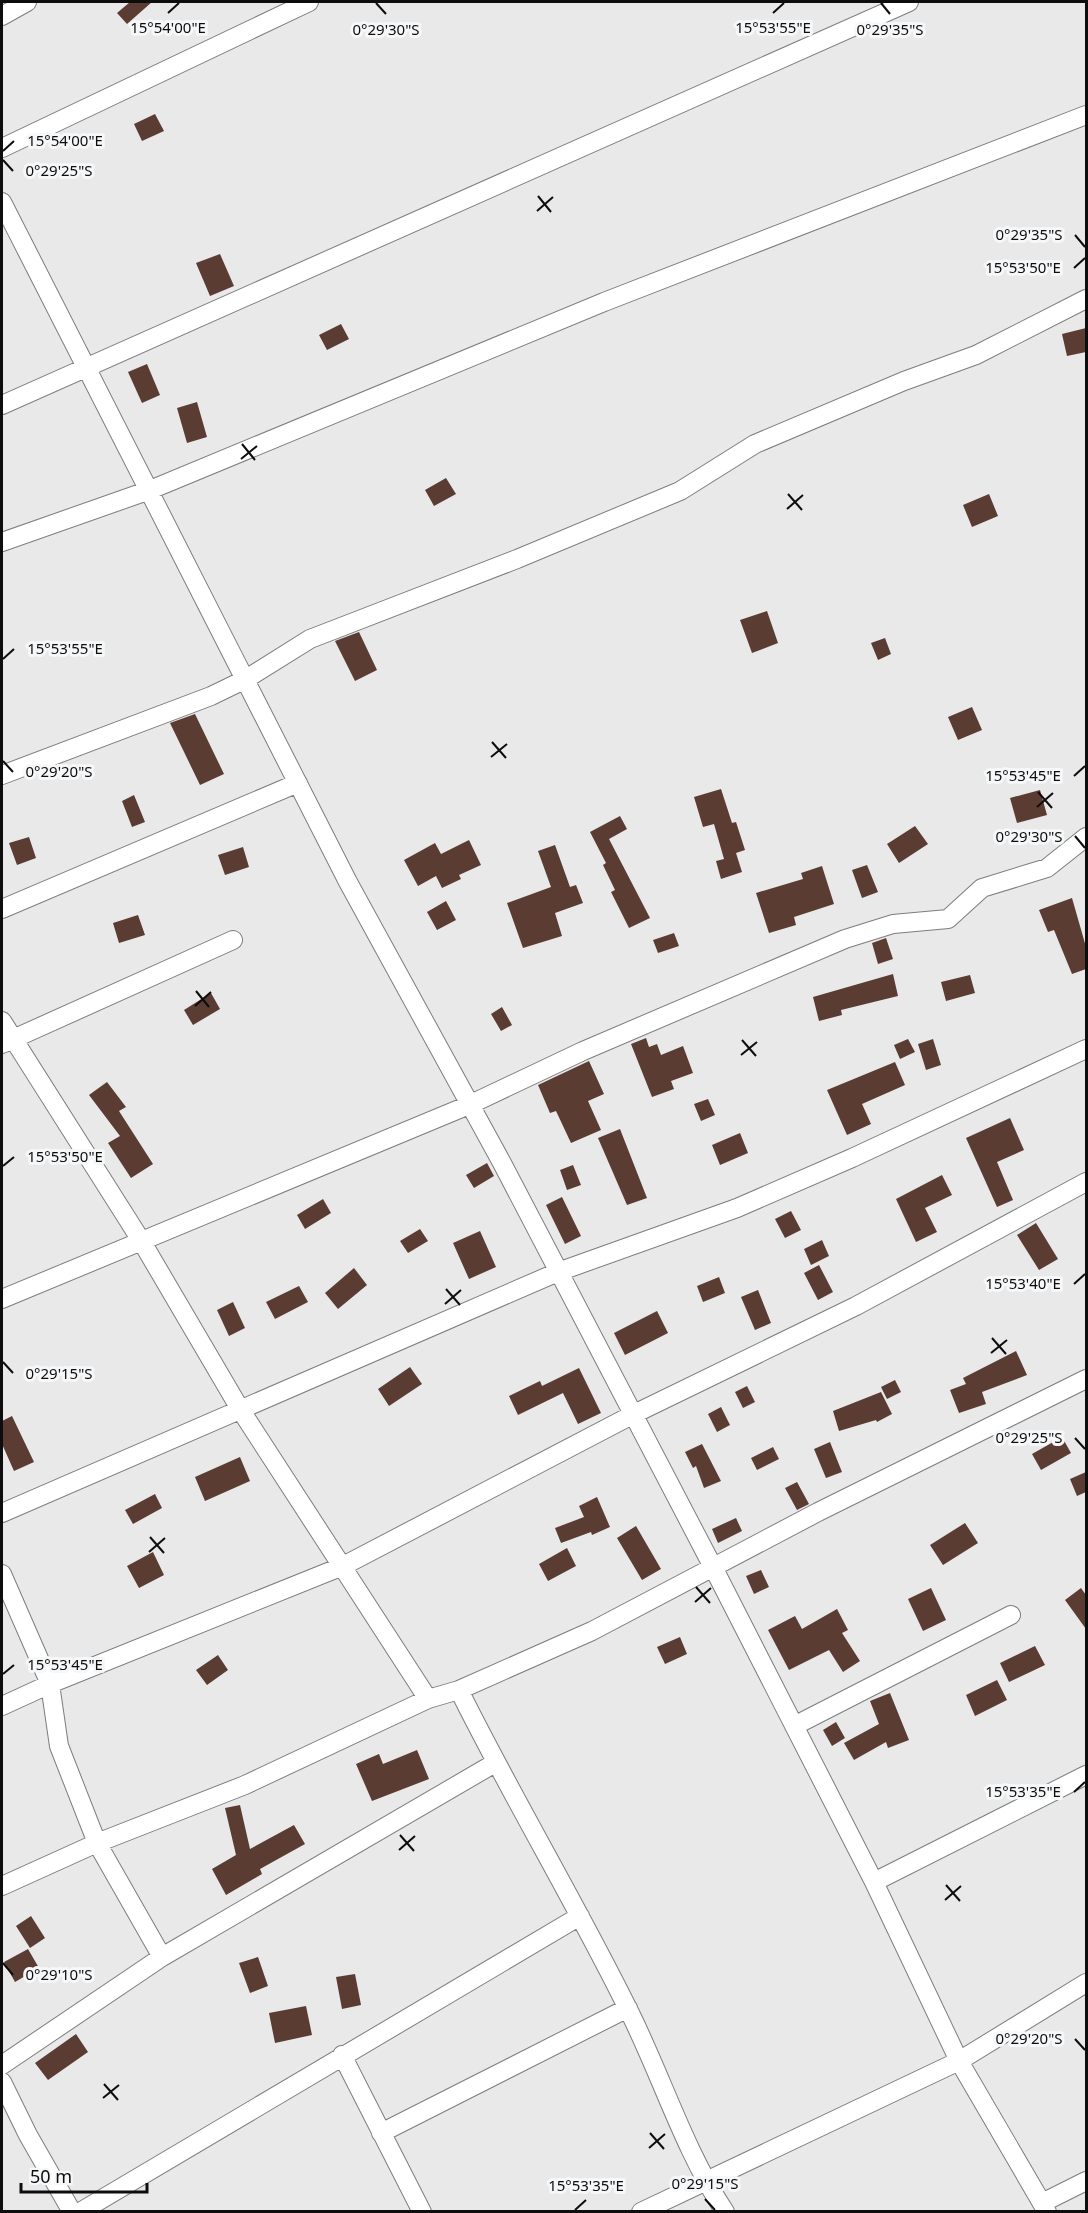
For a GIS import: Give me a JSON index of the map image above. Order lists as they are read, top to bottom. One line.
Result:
{"scale_bar":"50 m","coordinates":["15°54'00\"E","15°53'55\"E","0°29'30\"S","0°29'35\"S","0°29'25\"S","15°53'50\"E","0°29'20\"S","15°53'45\"E","15°53'40\"E","0°29'15\"S","15°53'35\"E","0°29'10\"S"]}
